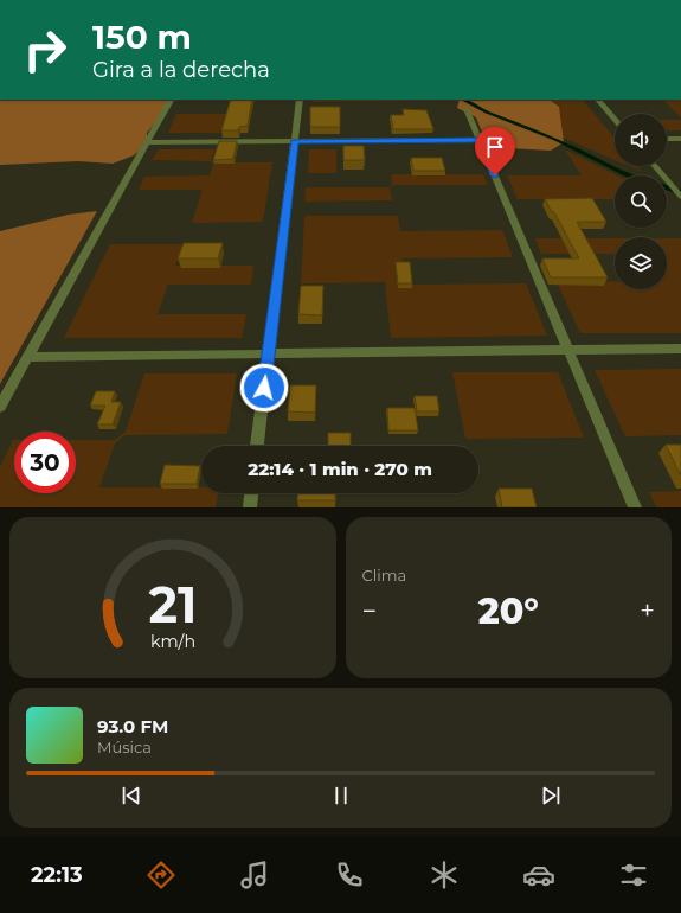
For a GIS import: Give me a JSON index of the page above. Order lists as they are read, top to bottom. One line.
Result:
{"page":{"turn":["150 m","Gira a la derecha"],"limit":"30","trip":"22:14 · 1 min · 270 m","tile":"Clima","heat":["−","20°","+"],"song":["93.0 FM","Música"],"tabs":"22:13","gauge":["21","km/h"]}}
